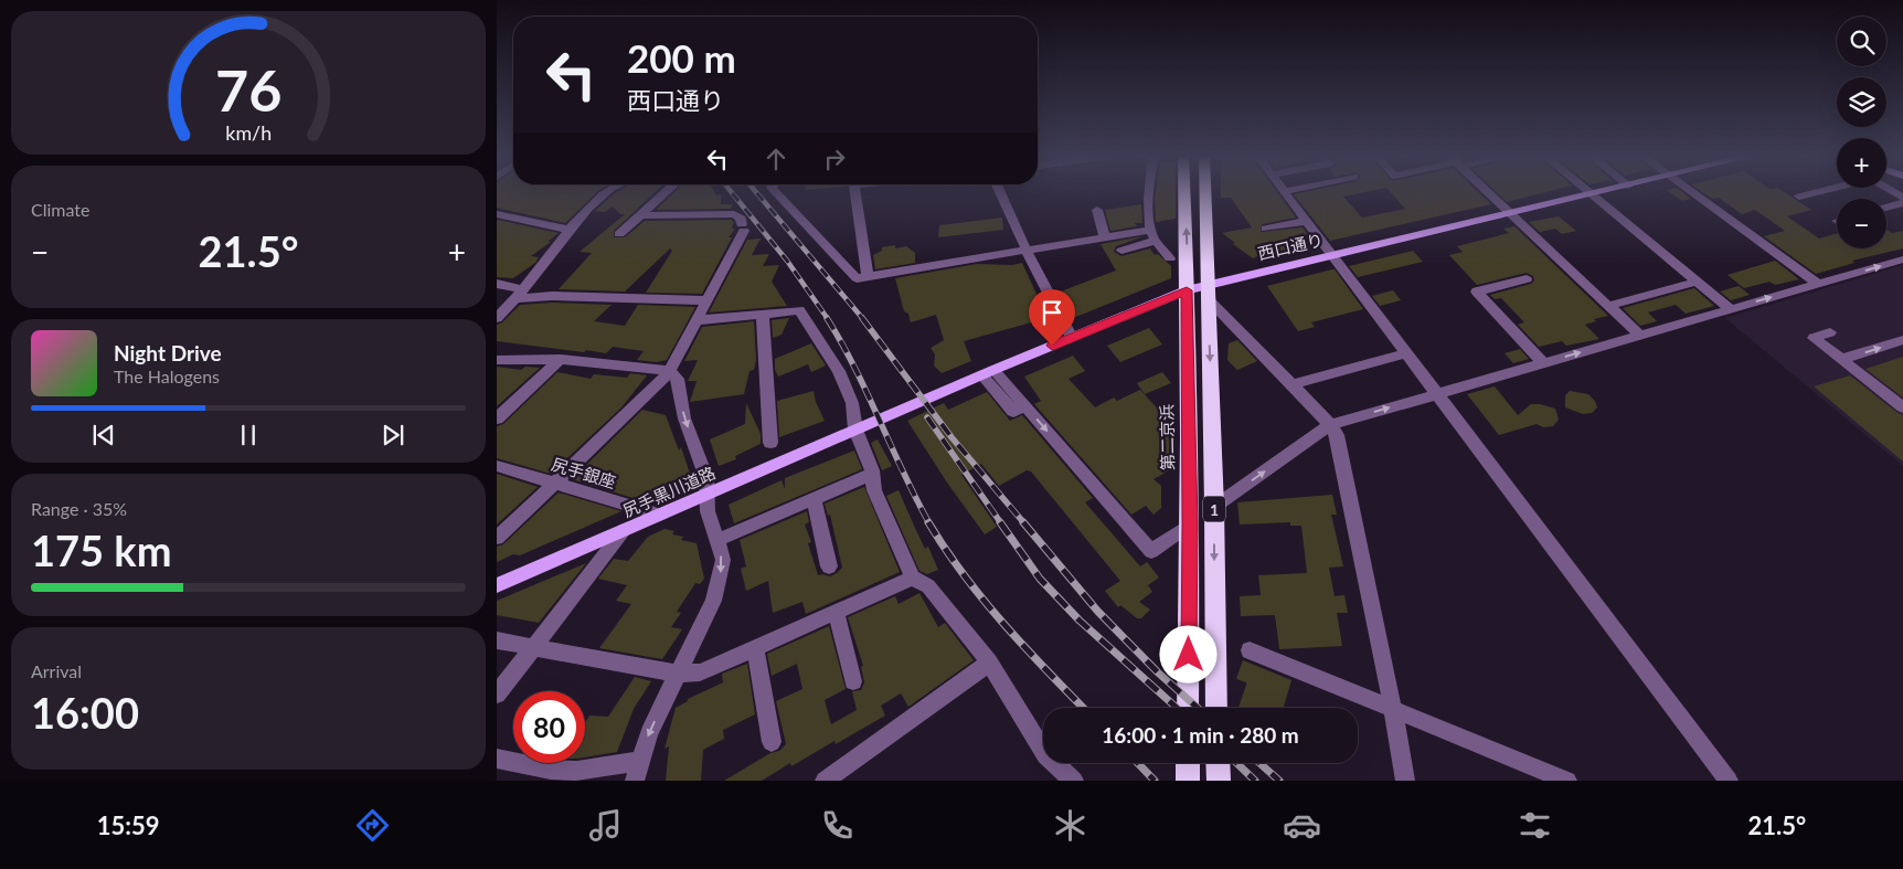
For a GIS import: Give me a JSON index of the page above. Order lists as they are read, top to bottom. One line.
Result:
{"streets":{"highway":["第二京浜","1"],"main road":["西口通り","尻手黒川道路"],"street":["尻手銀座"]},"crossings":[["西口通り","第二京浜"],["西口通り","尻手黒川道路"],["西口通り","1"],["尻手銀座","尻手黒川道路"]],"page":{"map_buttons":["+","−"],"turn":["200 m","西口通り"],"tile":["Climate",["Range · 35%","175 km"],["Arrival","16:00"]],"heat":["−","21.5°","+"],"song":["Night Drive","The Halogens"],"limit":"80","trip":"16:00 · 1 min · 280 m","tabs":["15:59","21.5°"],"gauge":["76","km/h"]}}
